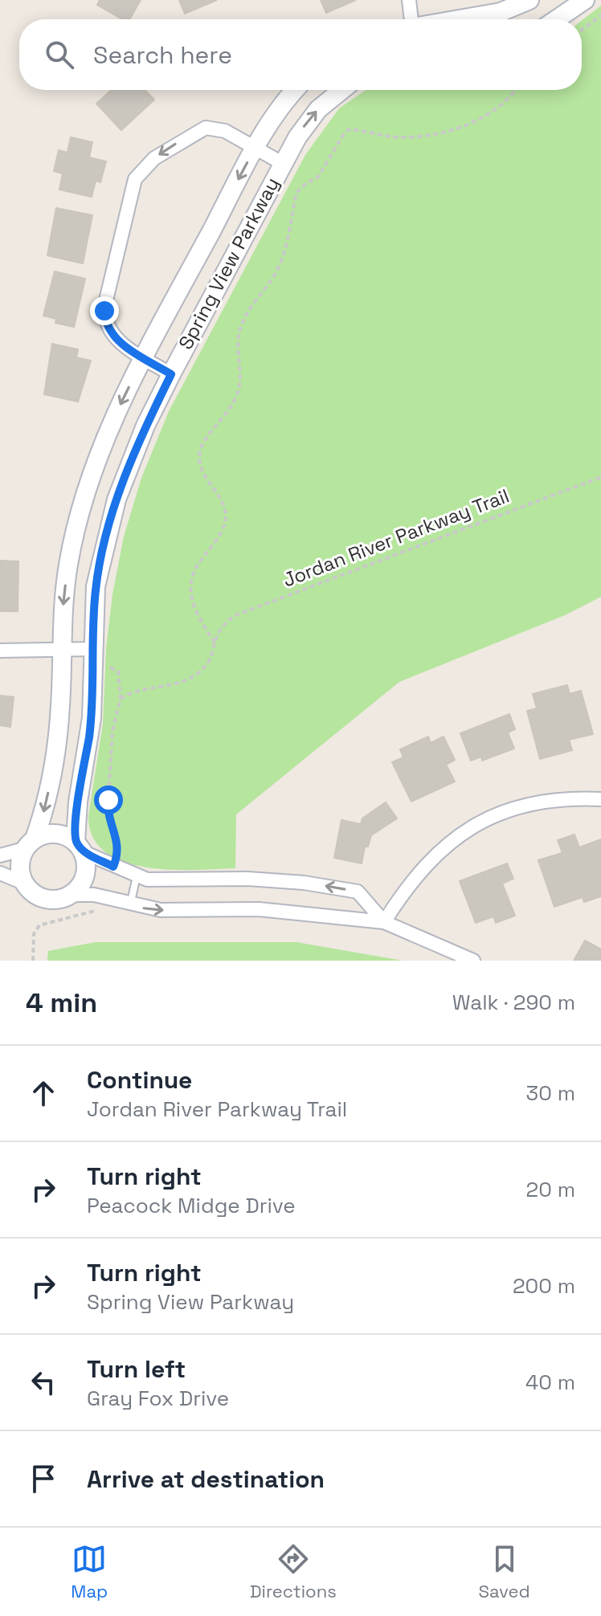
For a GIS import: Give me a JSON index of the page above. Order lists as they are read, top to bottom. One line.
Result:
{"streets":{"street":["Spring View Parkway"],"path":["Jordan River Parkway Trail"]},"page":{"search":"Search here","heading":["4 min","Walk · 290 m"],"list":[["Continue","Jordan River Parkway Trail","30 m"],["Turn right","Peacock Midge Drive","20 m"],["Turn right","Spring View Parkway","200 m"],["Turn left","Gray Fox Drive","40 m"],"Arrive at destination"],"nav":["Map","Directions","Saved"]}}
